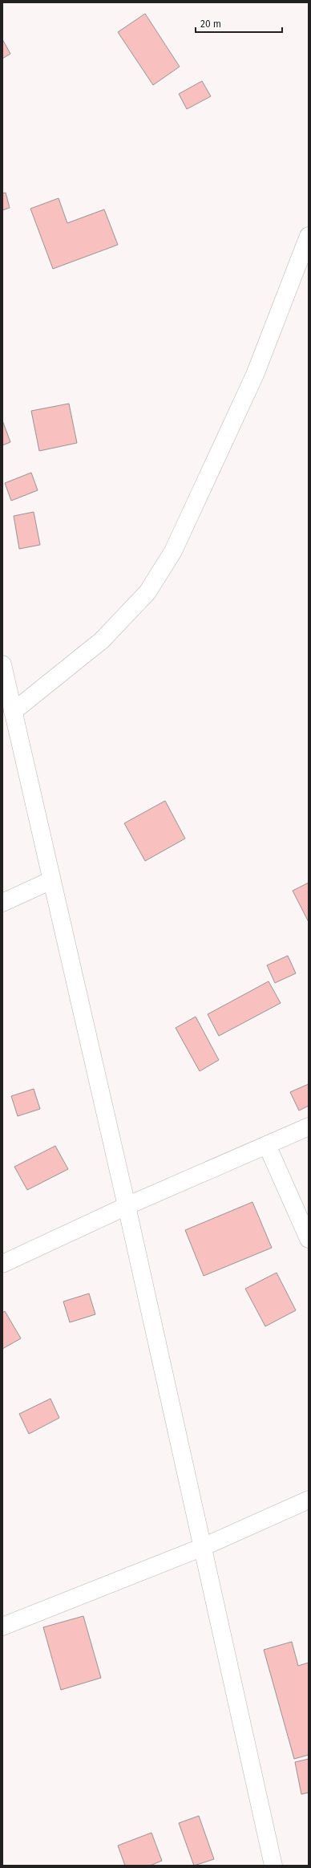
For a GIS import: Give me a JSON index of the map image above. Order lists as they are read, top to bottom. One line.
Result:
{"scale_bar":"20 m"}
